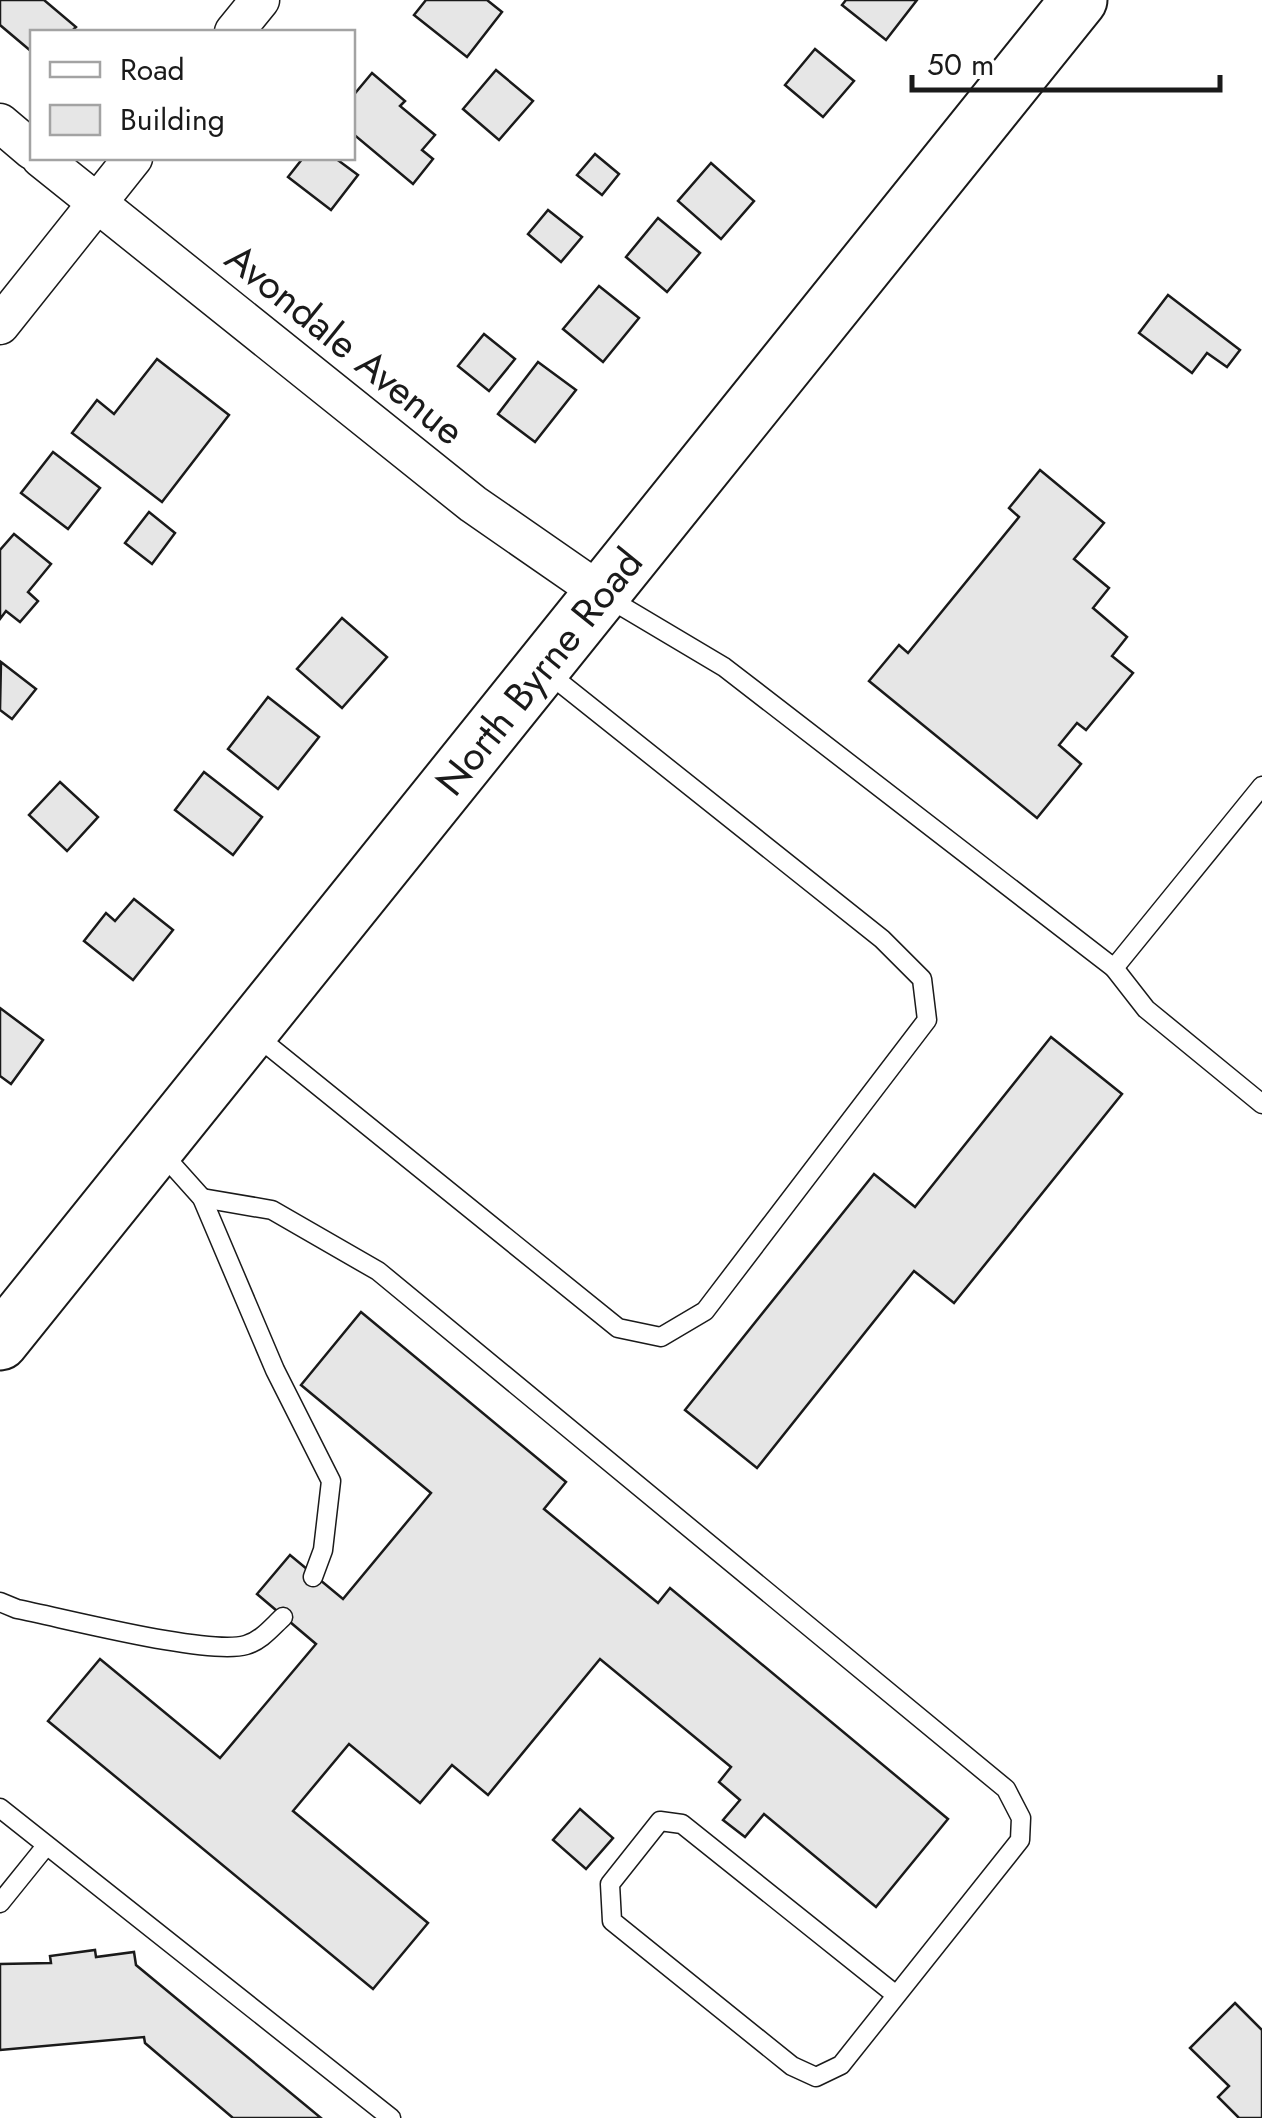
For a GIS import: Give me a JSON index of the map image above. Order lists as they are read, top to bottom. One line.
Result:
{"streets":{"main road":["North Byrne Road"],"street":["Avondale Avenue"]},"crossings":[["Avondale Avenue","North Byrne Road"]],"legend":["Road","Building"],"scale_bar":"50 m"}
